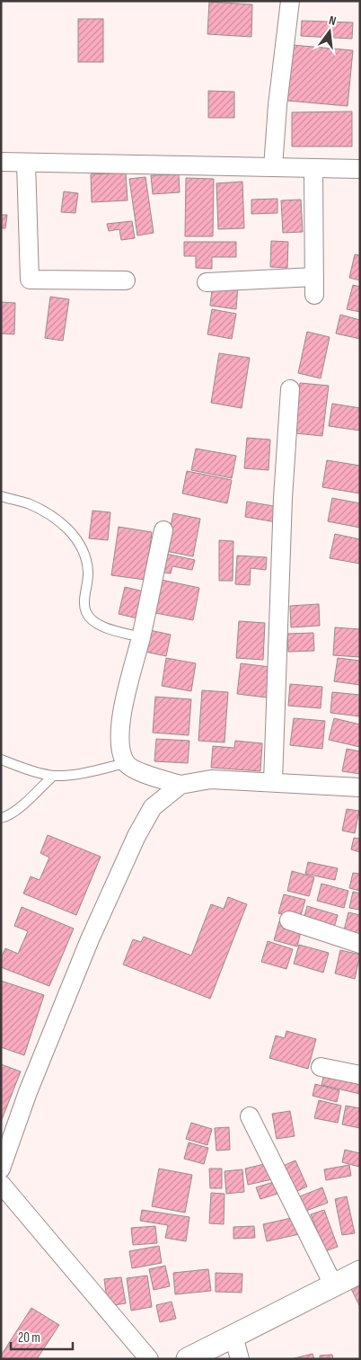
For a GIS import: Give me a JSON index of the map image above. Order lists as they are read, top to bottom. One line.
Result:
{"scale_bar":"20 m","north":"top"}
